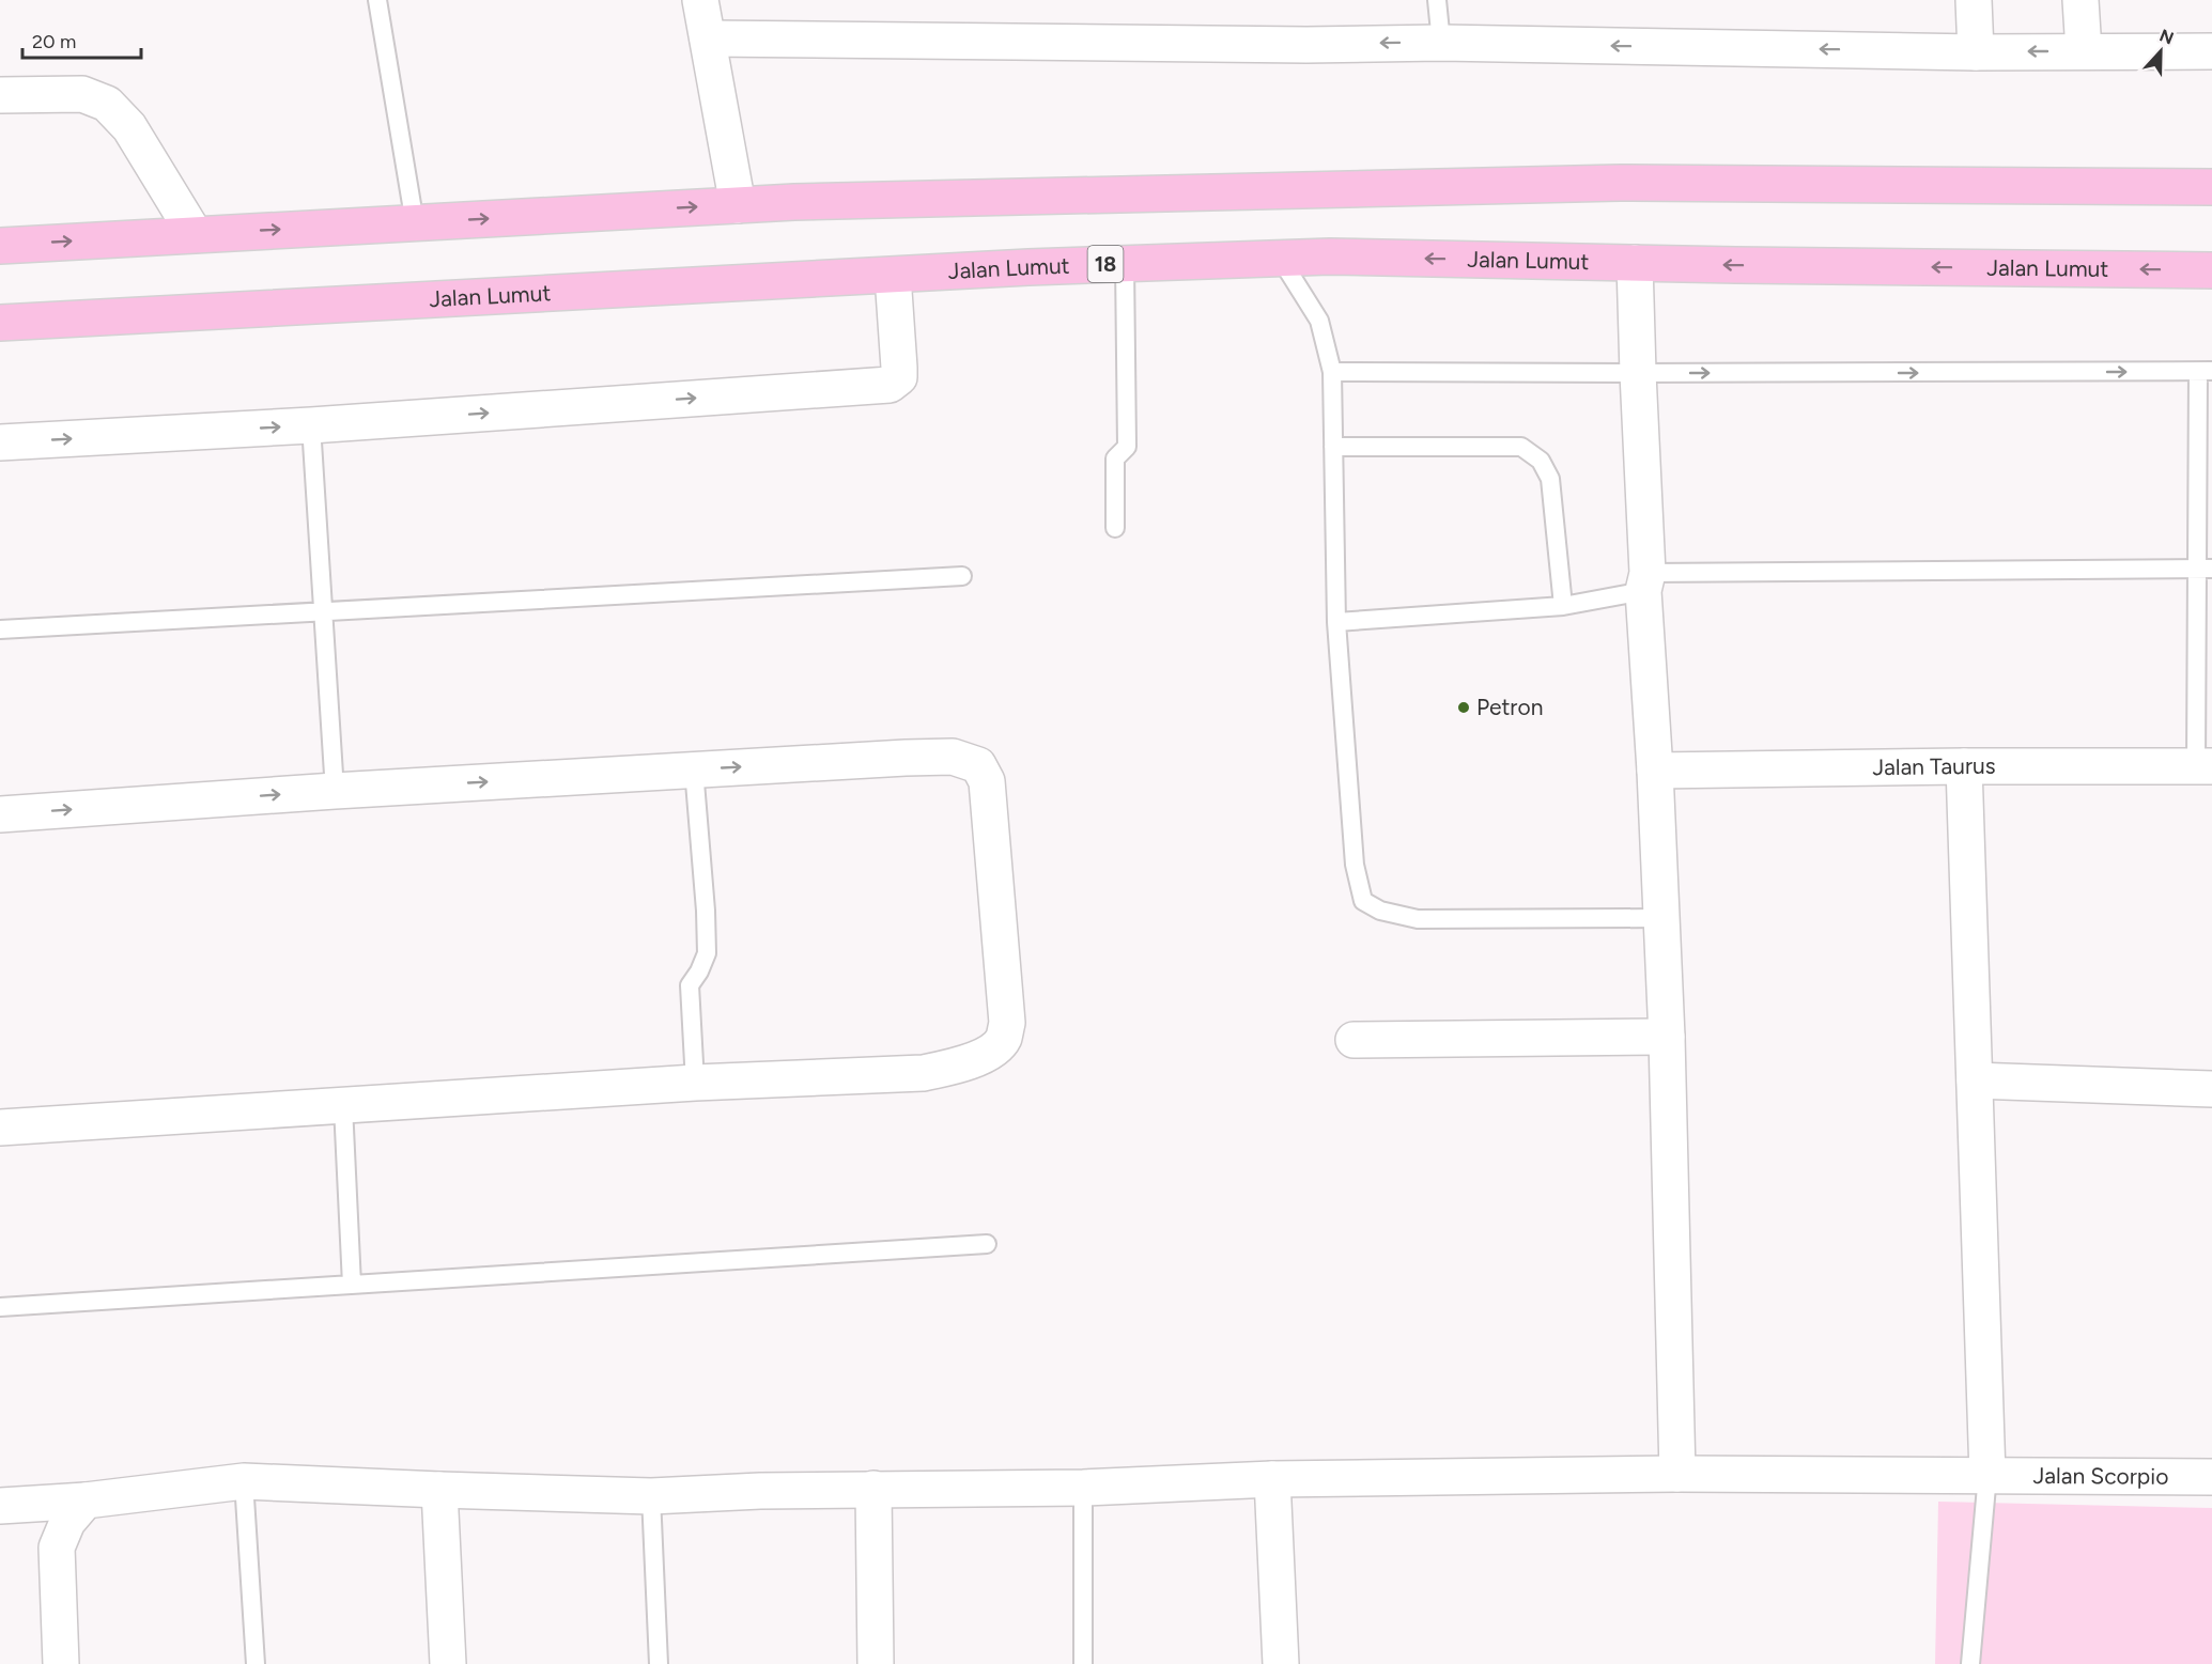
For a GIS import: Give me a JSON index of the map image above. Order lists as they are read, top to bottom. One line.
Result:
{"streets":{"main road":["Jalan Lumut","18"],"street":["Jalan Taurus","Jalan Scorpio"]},"places":["Petron"],"scale_bar":"20 m","north":"top"}
